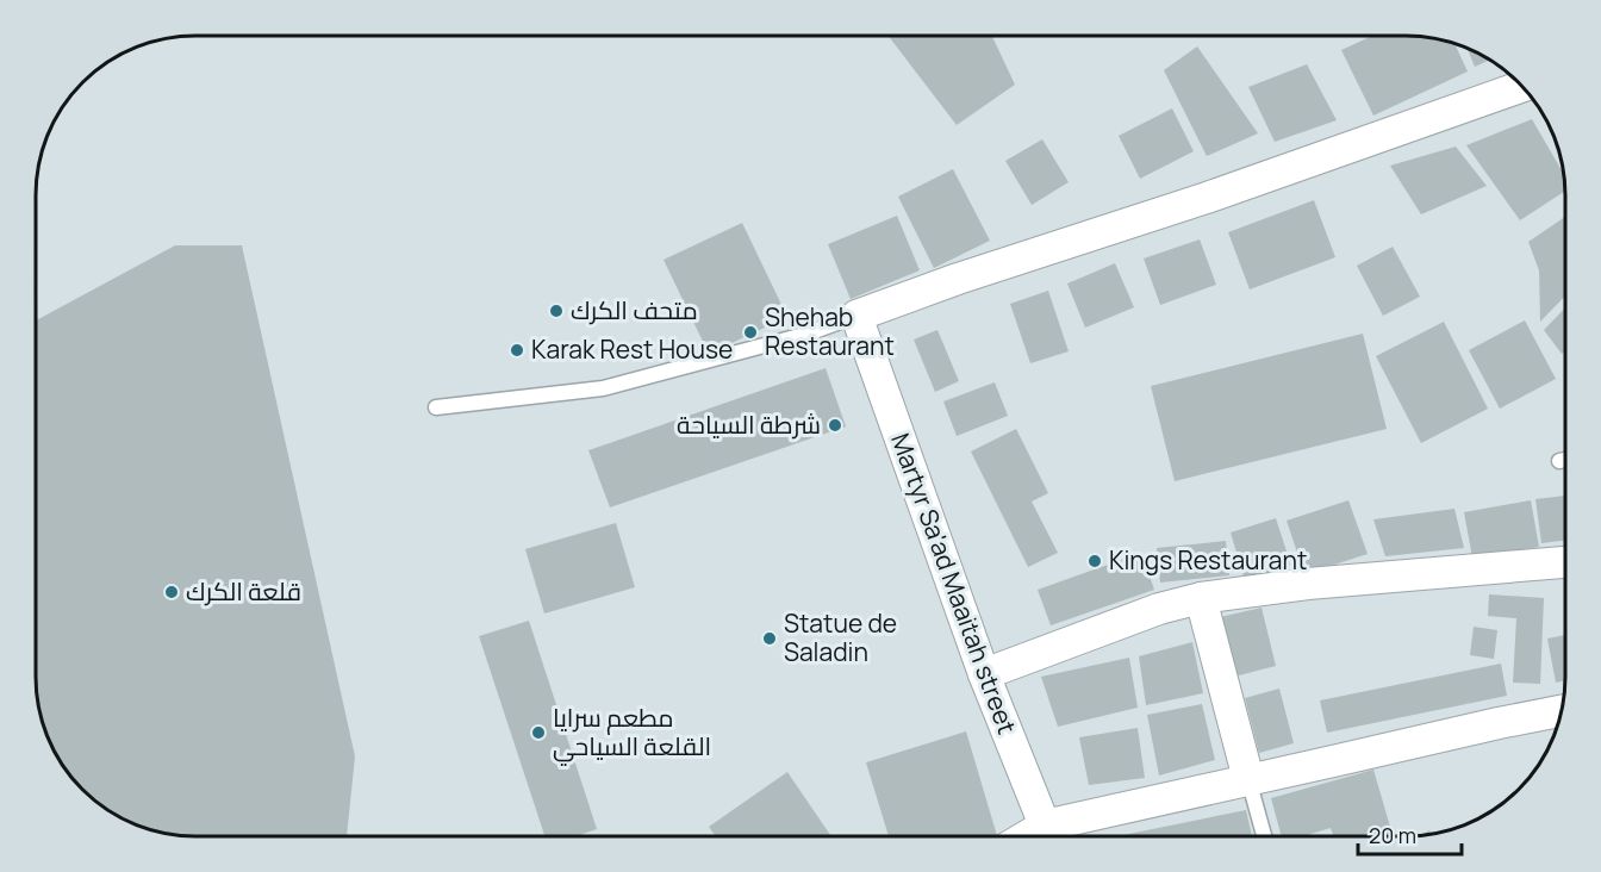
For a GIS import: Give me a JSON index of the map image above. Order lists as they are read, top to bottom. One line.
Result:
{"streets":{"street":["Martyr Sa'ad Maaitah street"]},"places":["متحف الكرك","Shehab Restaurant","Karak Rest House","شرطة السياحة","Kings Restaurant","قلعة الكرك","Statue de Saladin","مطعم سرايا القلعة السياحي"],"scale_bar":"20 m"}
